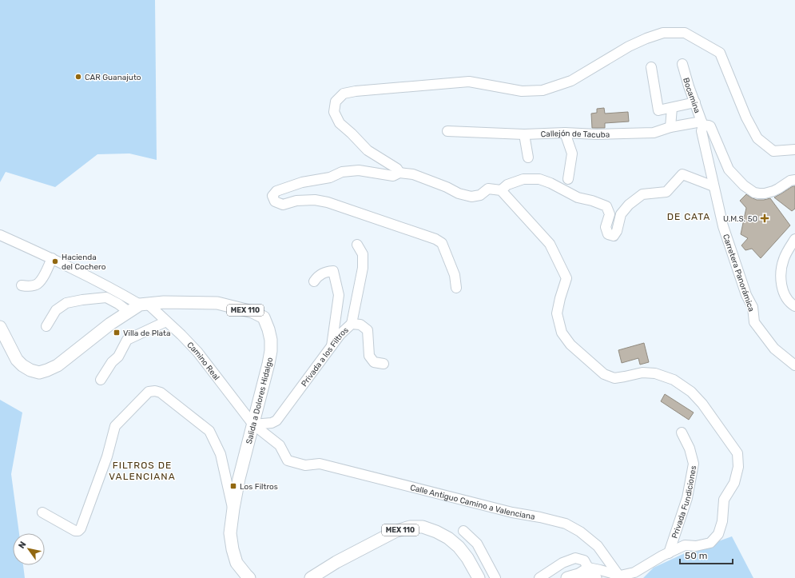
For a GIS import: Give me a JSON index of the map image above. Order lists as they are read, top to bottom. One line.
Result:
{"streets":{"main road":["MEX 110","Salida a Dolores Hidalgo"],"street":["Bocamina","Callejón de Tacuba","Carretera Panorámica","Privada a los Filtros","Camino Real","Calle Antiguo Camino a Valenciana","Privada Fundiciones"]},"crossings":[["Bocamina","Callejón de Tacuba"],["Bocamina","Carretera Panorámica"],["Callejón de Tacuba","Carretera Panorámica"],["Privada a los Filtros","Camino Real"],["Privada a los Filtros","Salida a Dolores Hidalgo"],["Privada a los Filtros","Calle Antiguo Camino a Valenciana"],["Camino Real","Salida a Dolores Hidalgo"],["Camino Real","Calle Antiguo Camino a Valenciana"],["Salida a Dolores Hidalgo","Calle Antiguo Camino a Valenciana"]],"districts":["DE CATA","FILTROS DE VALENCIANA"],"places":{"other":["CAR Guanajuto","Hacienda del Cochero"],"health":["U.M.S. 50"],"transit":["Villa de Plata","Los Filtros"]},"scale_bar":"50 m","north":"top left"}
